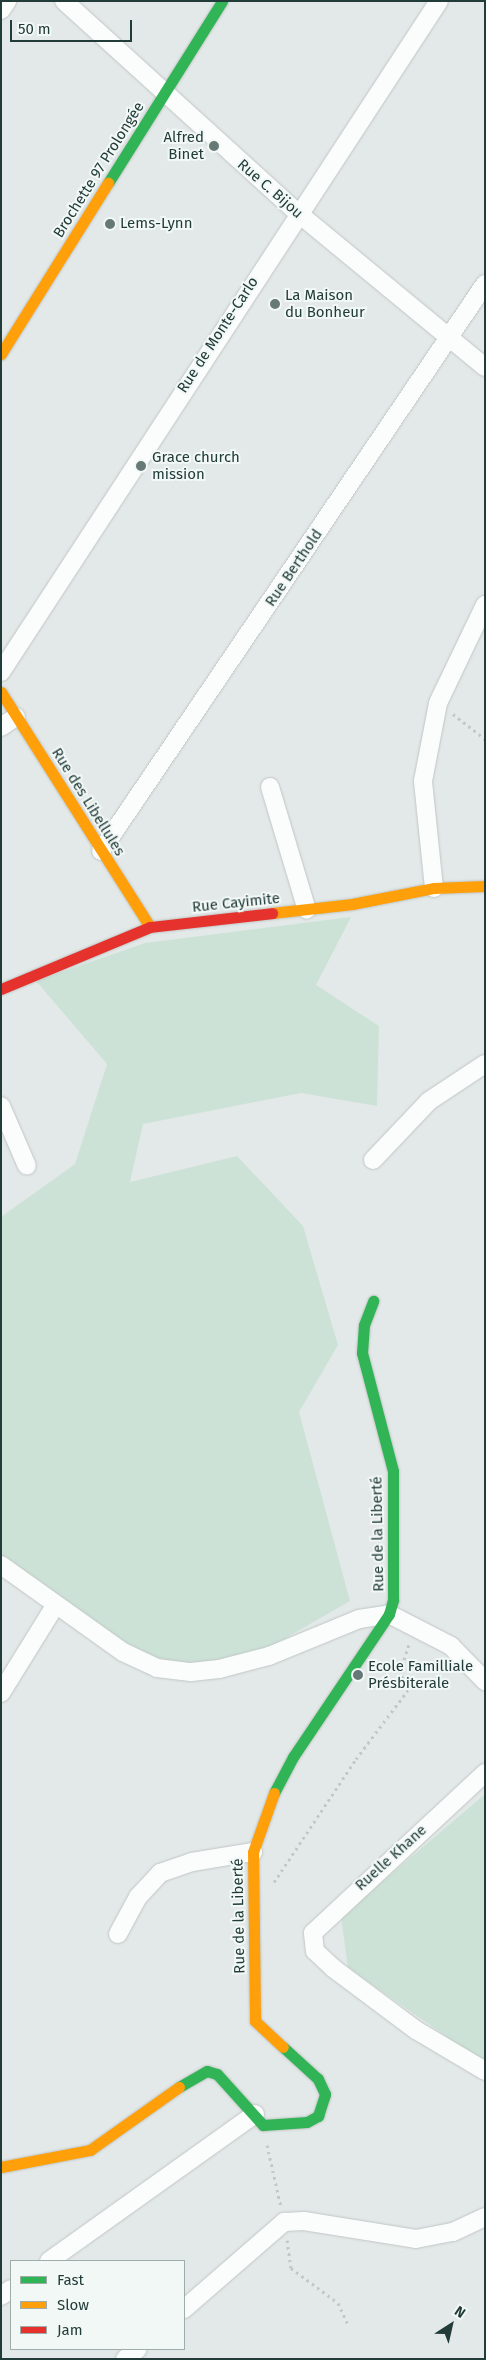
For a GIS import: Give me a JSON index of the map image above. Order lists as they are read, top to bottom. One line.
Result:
{"streets":{"street":["Brochette 97 Prolongée","Rue C. Bijou","Rue de Monte-Carlo","Rue Berthold","Rue des Libellules","Rue Cayimite","Rue de la Liberté","Ruelle Khane"]},"crossings":[["Brochette 97 Prolongée","Rue C. Bijou"],["Rue C. Bijou","Rue de Monte-Carlo"],["Rue C. Bijou","Rue Berthold"],["Rue Berthold","Rue des Libellules"],["Rue des Libellules","Rue Cayimite"]],"places":["Alfred Binet","Lems-Lynn","La Maison du Bonheur","Grace church mission","Ecole Familliale Présbiterale"],"legend":["Fast","Slow","Jam"],"scale_bar":"50 m","north":"top right"}
